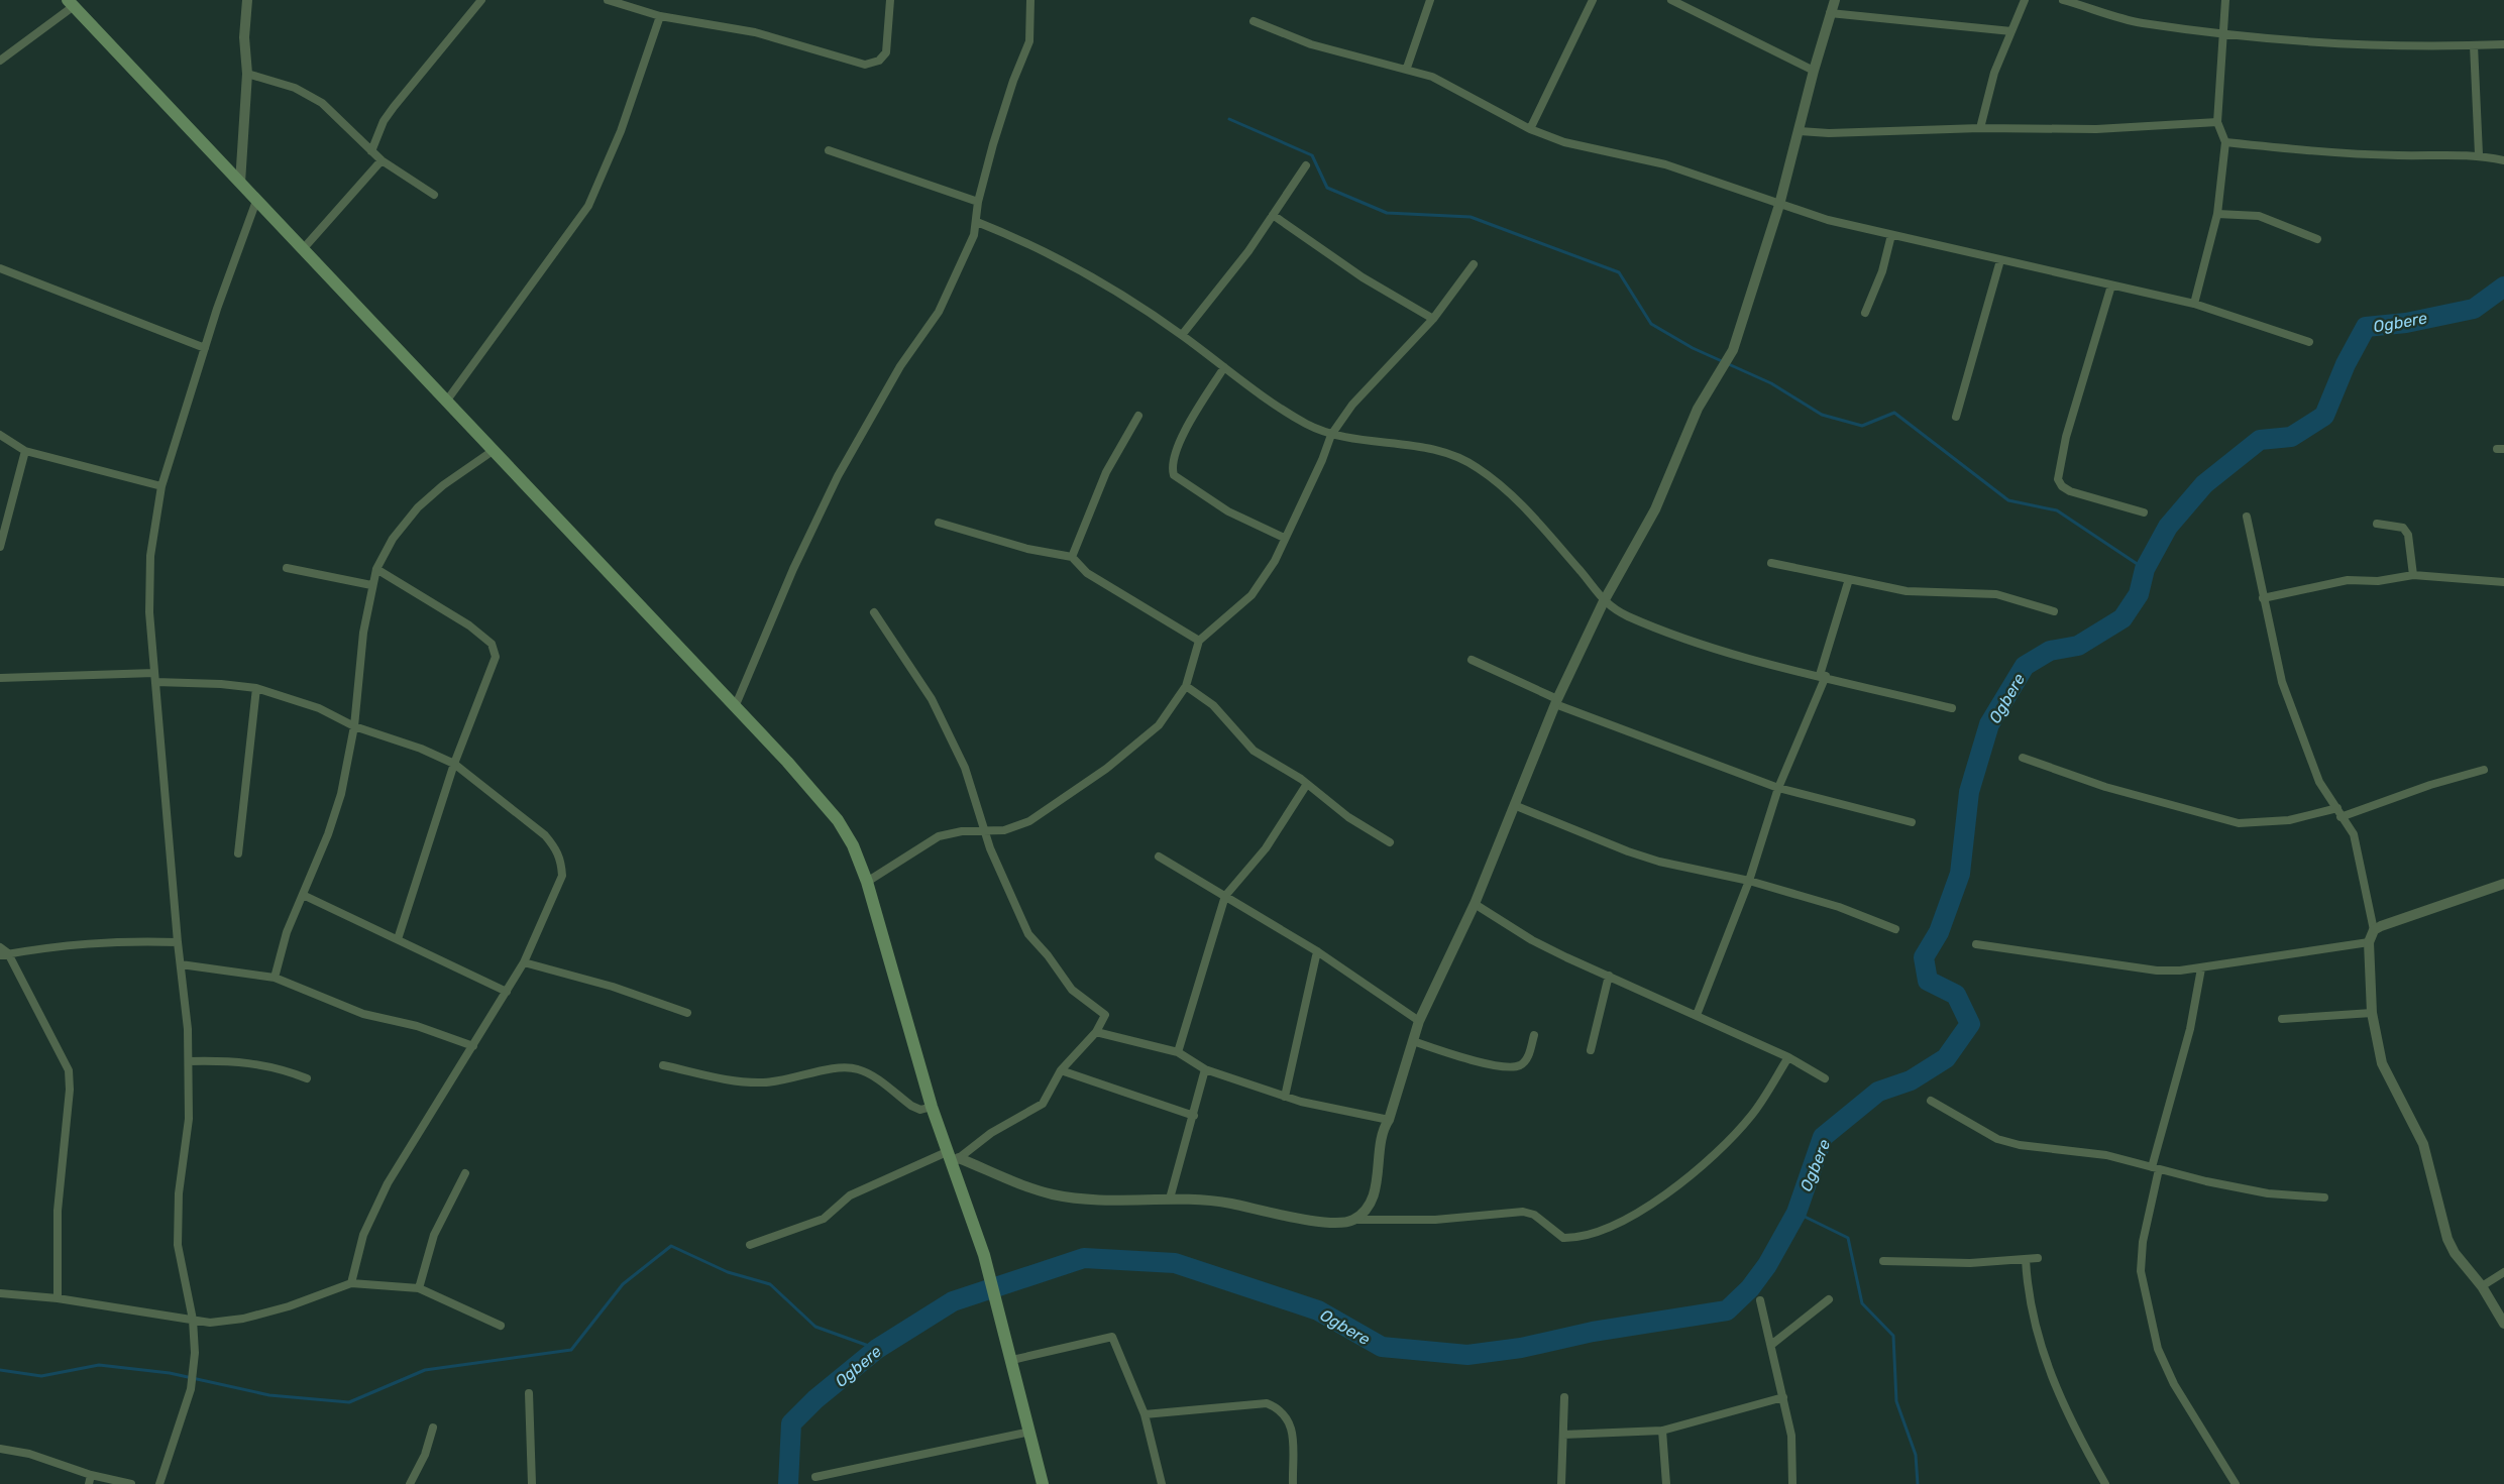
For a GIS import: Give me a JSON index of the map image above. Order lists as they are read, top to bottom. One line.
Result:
{"water":["Ogbere"]}
